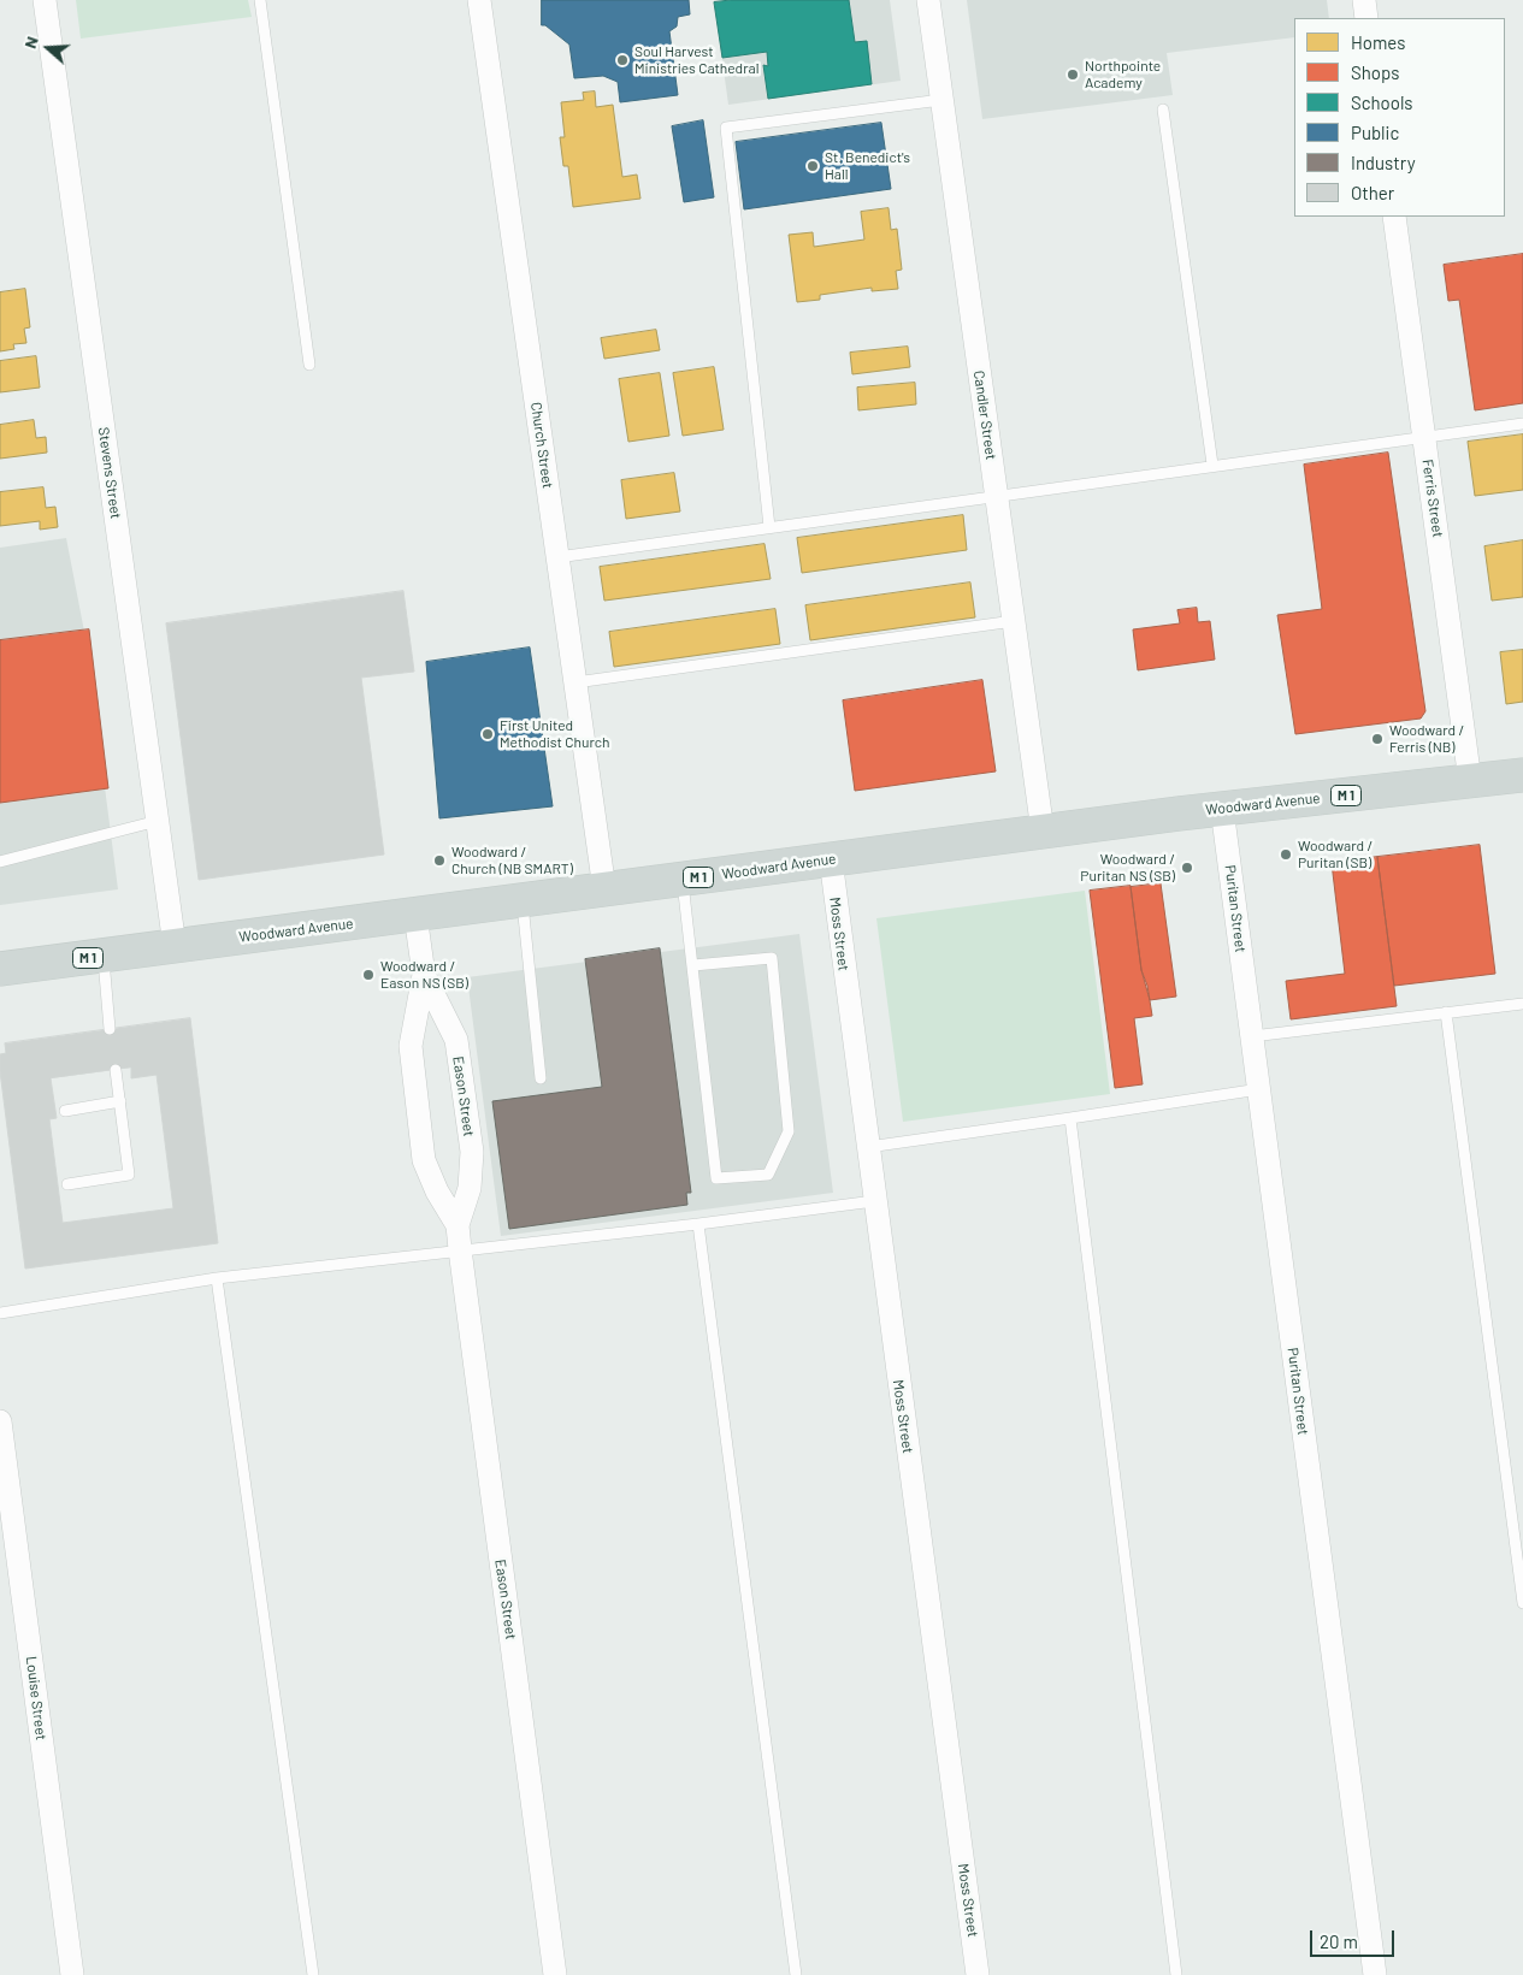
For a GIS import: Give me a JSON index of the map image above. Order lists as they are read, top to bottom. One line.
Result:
{"streets":{"main road":["M 1","Woodward Avenue"],"street":["Candler Street","Church Street","Stevens Street","Ferris Street","Puritan Street","Moss Street","Eason Street","Louise Street"]},"crossings":[["Candler Street","Woodward Avenue"],["Church Street","Woodward Avenue"],["Stevens Street","Woodward Avenue"],["Ferris Street","Woodward Avenue"],["Woodward Avenue","Puritan Street"],["Woodward Avenue","Moss Street"],["Woodward Avenue","Eason Street"]],"places":["Soul Harvest Ministries Cathedral","Northpointe Academy","St. Benedict's Hall","First United Methodist Church","Woodward / Ferris (NB)","Woodward / Puritan (SB)","Woodward / Church (NB SMART)","Woodward / Puritan NS (SB)","Woodward / Eason NS (SB)"],"legend":["Homes","Shops","Schools","Public","Industry","Other"],"scale_bar":"20 m","north":"left"}
